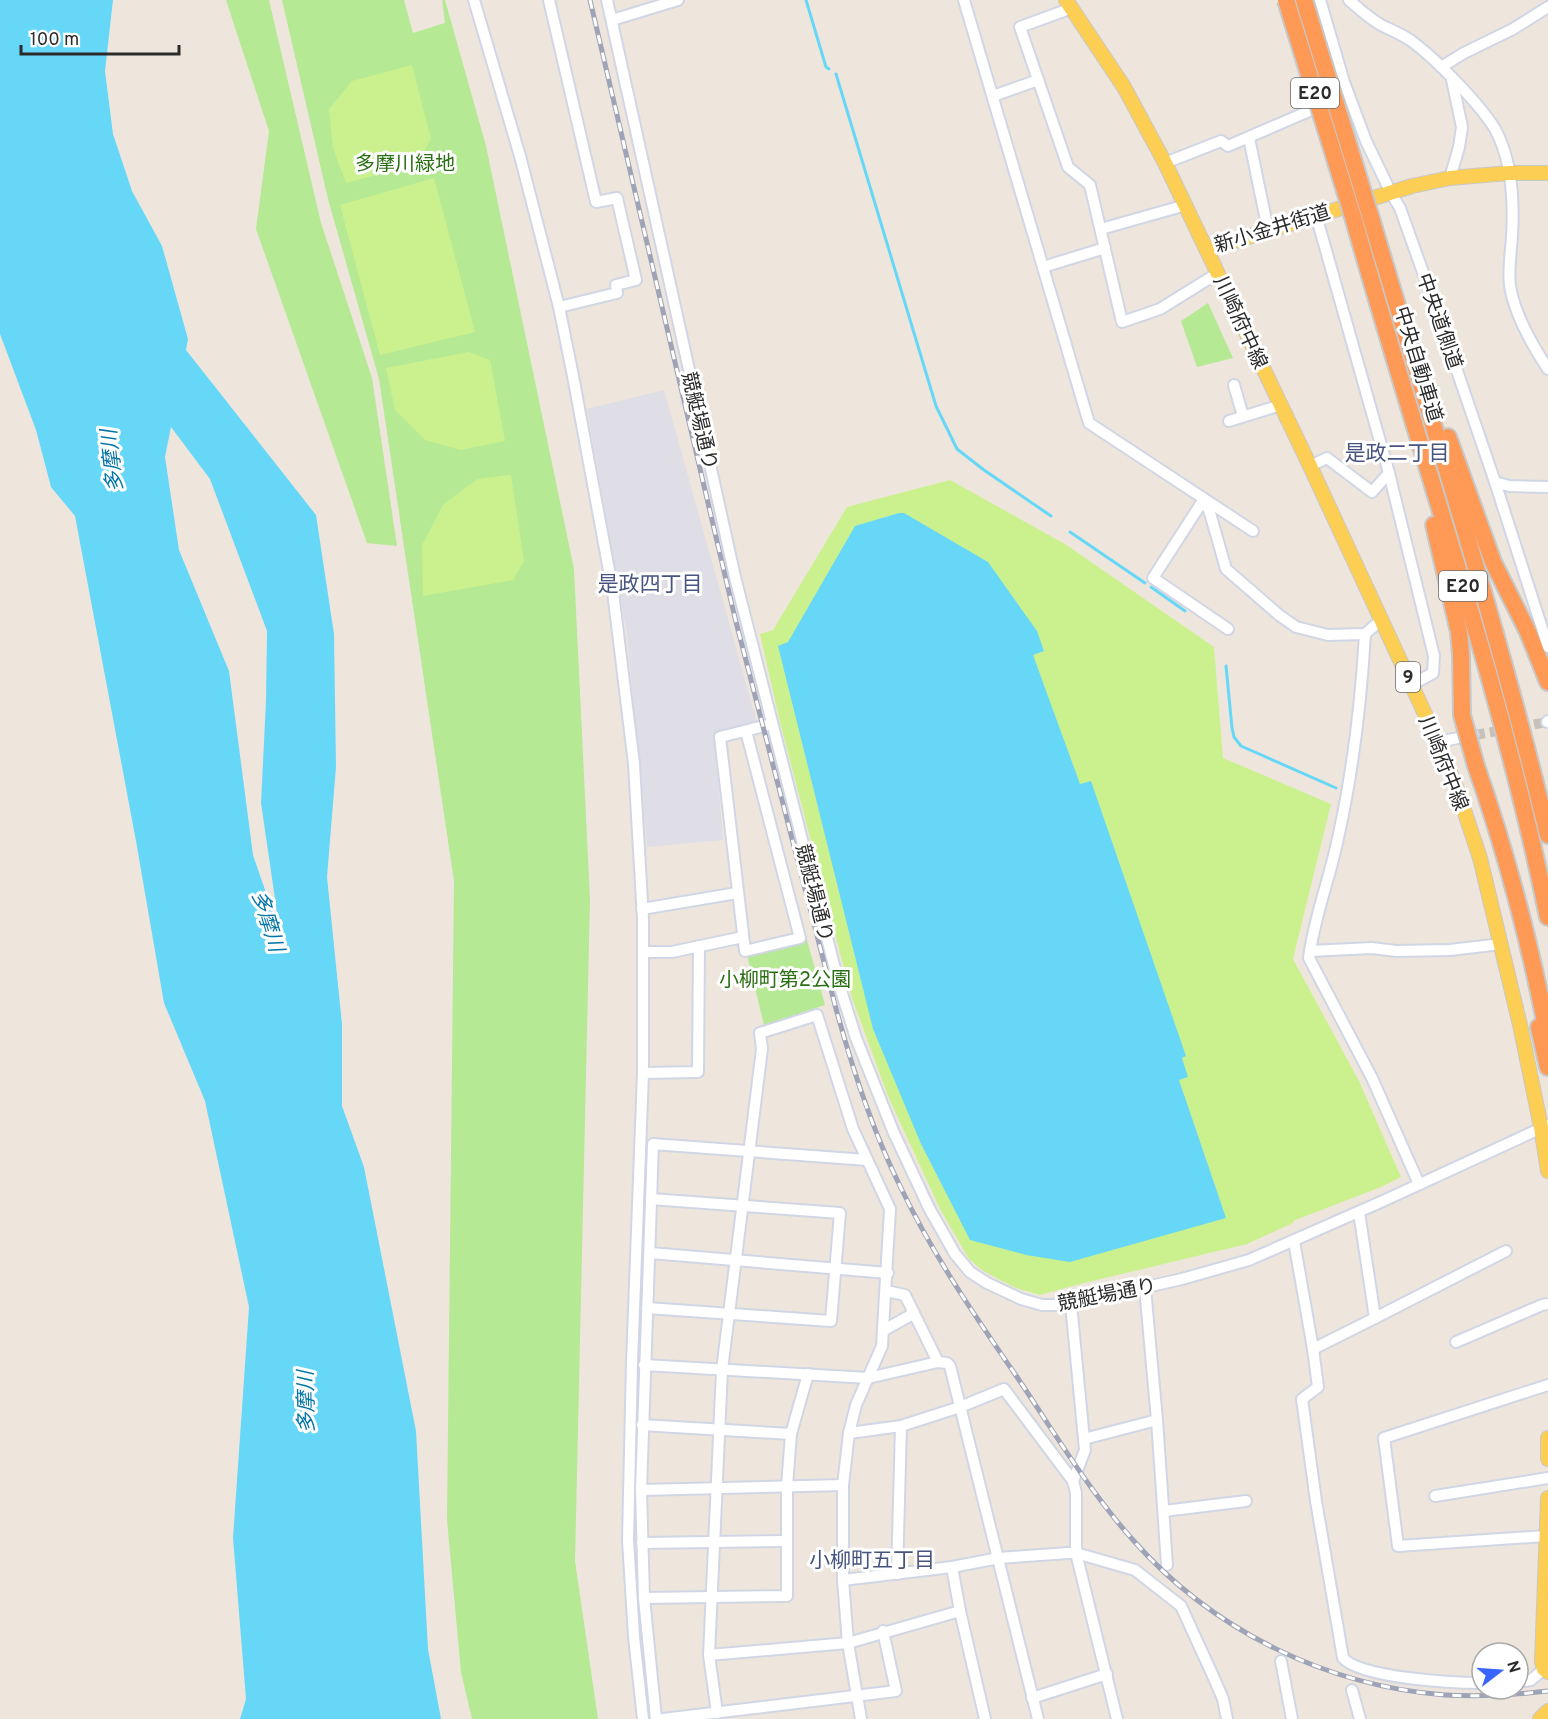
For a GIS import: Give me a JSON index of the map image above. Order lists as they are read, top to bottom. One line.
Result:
{"streets":{"highway":["E20","中央自動車道"],"main road":["新小金井街道","川崎府中線","9"],"street":["中央道側道","競艇場通り"]},"crossings":[["新小金井街道","中央道側道"],["新小金井街道","川崎府中線"],["川崎府中線","競艇場通り"]],"districts":["是政二丁目","是政四丁目","小柳町五丁目"],"water":["多摩川"],"parks":["多摩川緑地","小柳町第2公園"],"scale_bar":"100 m","north":"right"}
